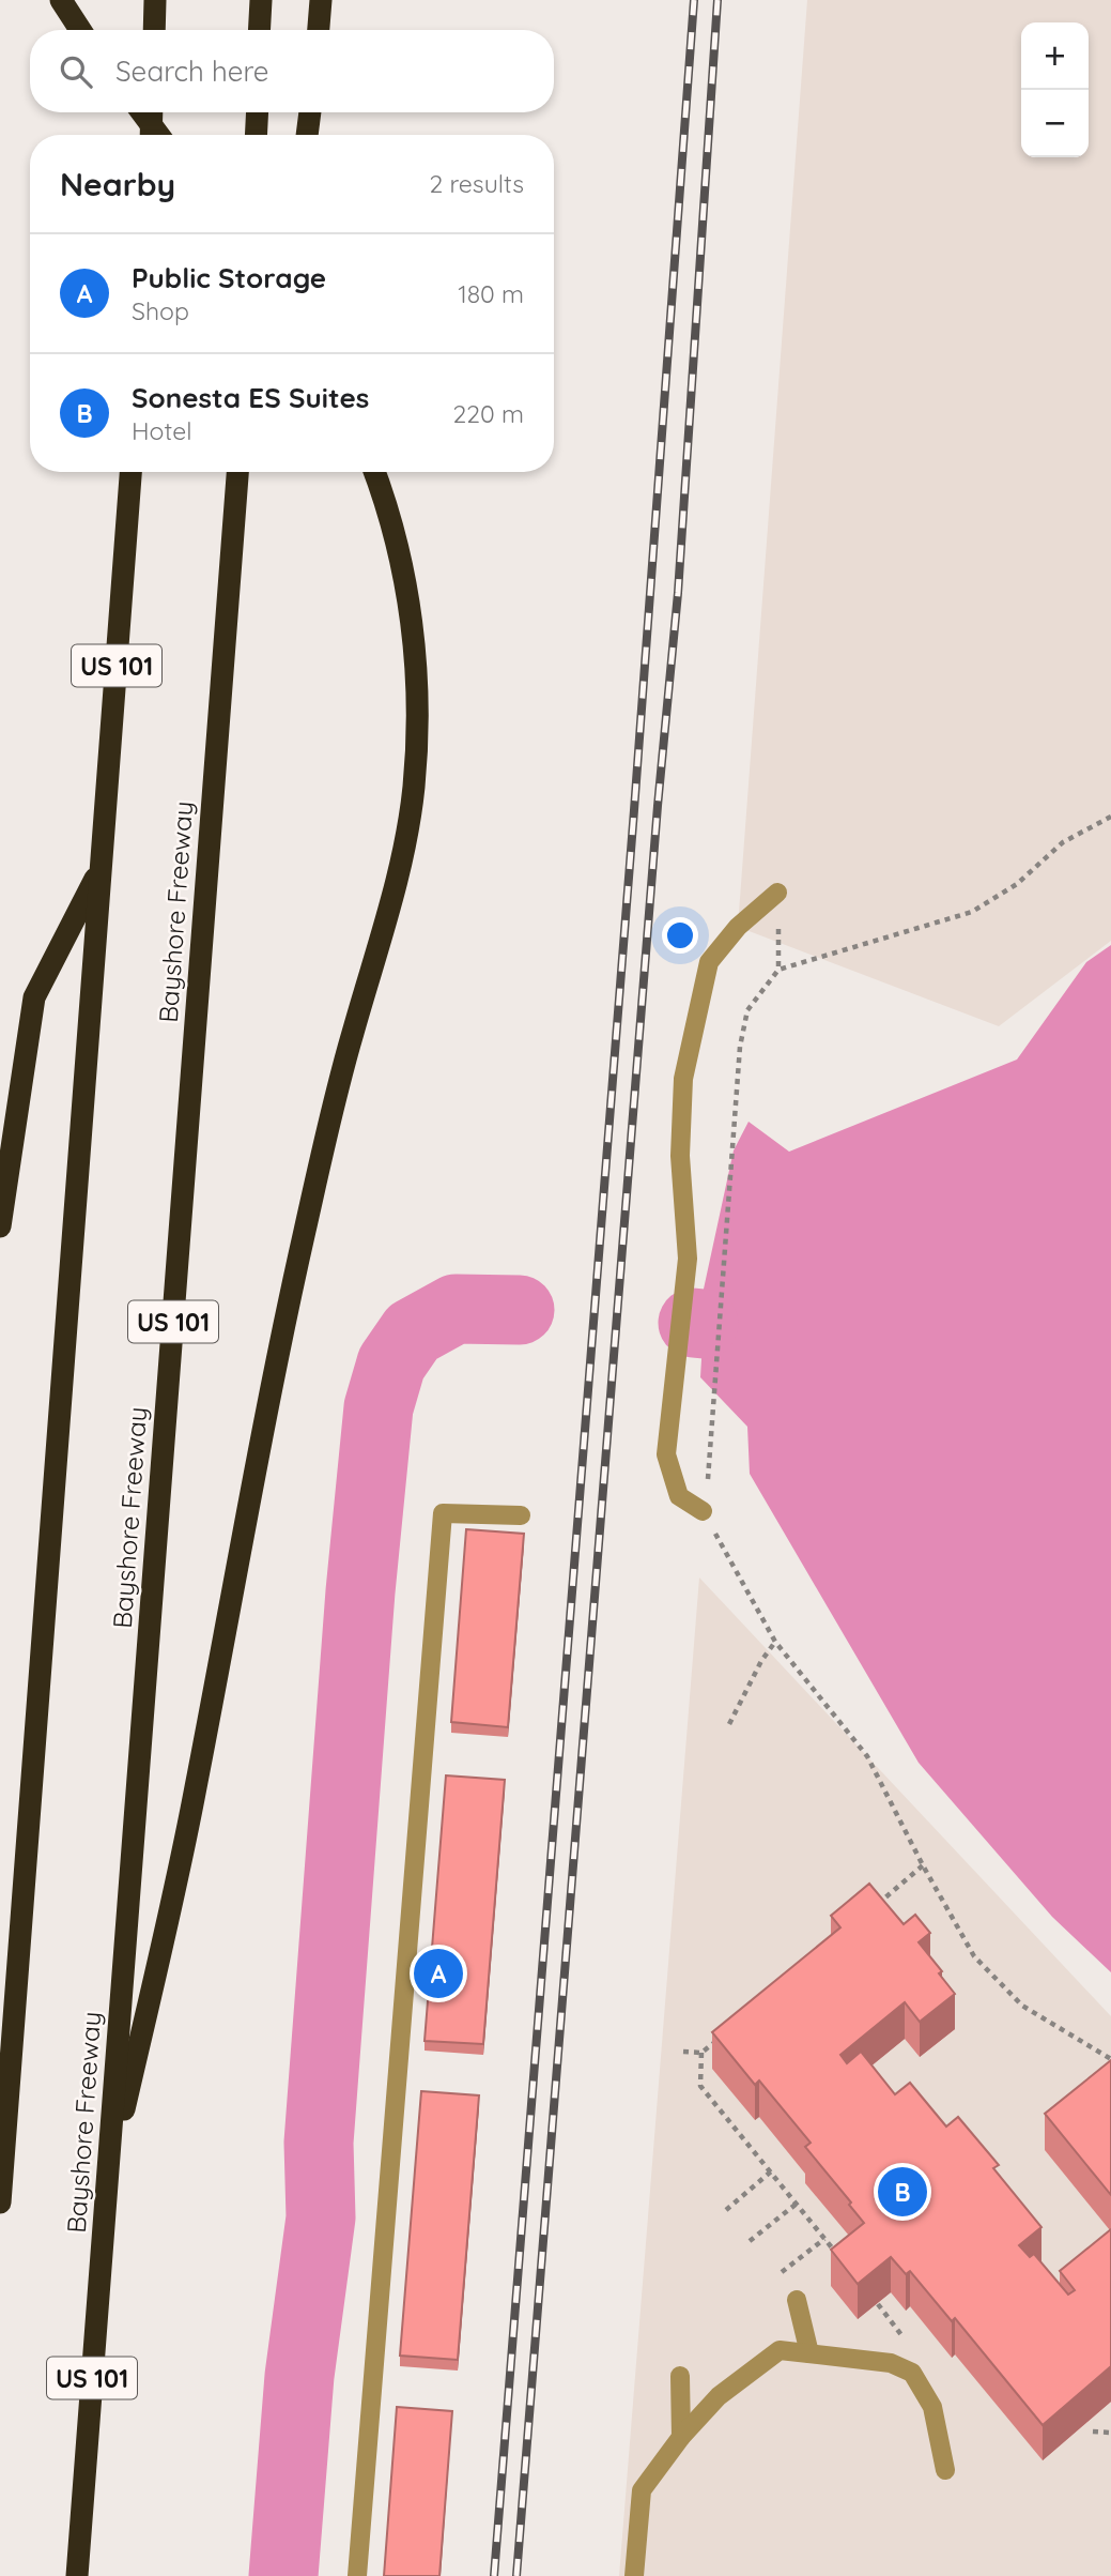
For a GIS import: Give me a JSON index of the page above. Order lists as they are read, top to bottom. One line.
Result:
{"streets":{"highway":["US 101","Bayshore Freeway"]},"page":{"map_buttons":["+","−"],"search":"Search here","heading":["Nearby","2 results"],"list":[{"mark":"A","name":"Public Storage","note":"Shop","value":"180 m"},{"mark":"B","name":"Sonesta ES Suites","note":"Hotel","value":"220 m"}],"pins":["A","B"]}}
